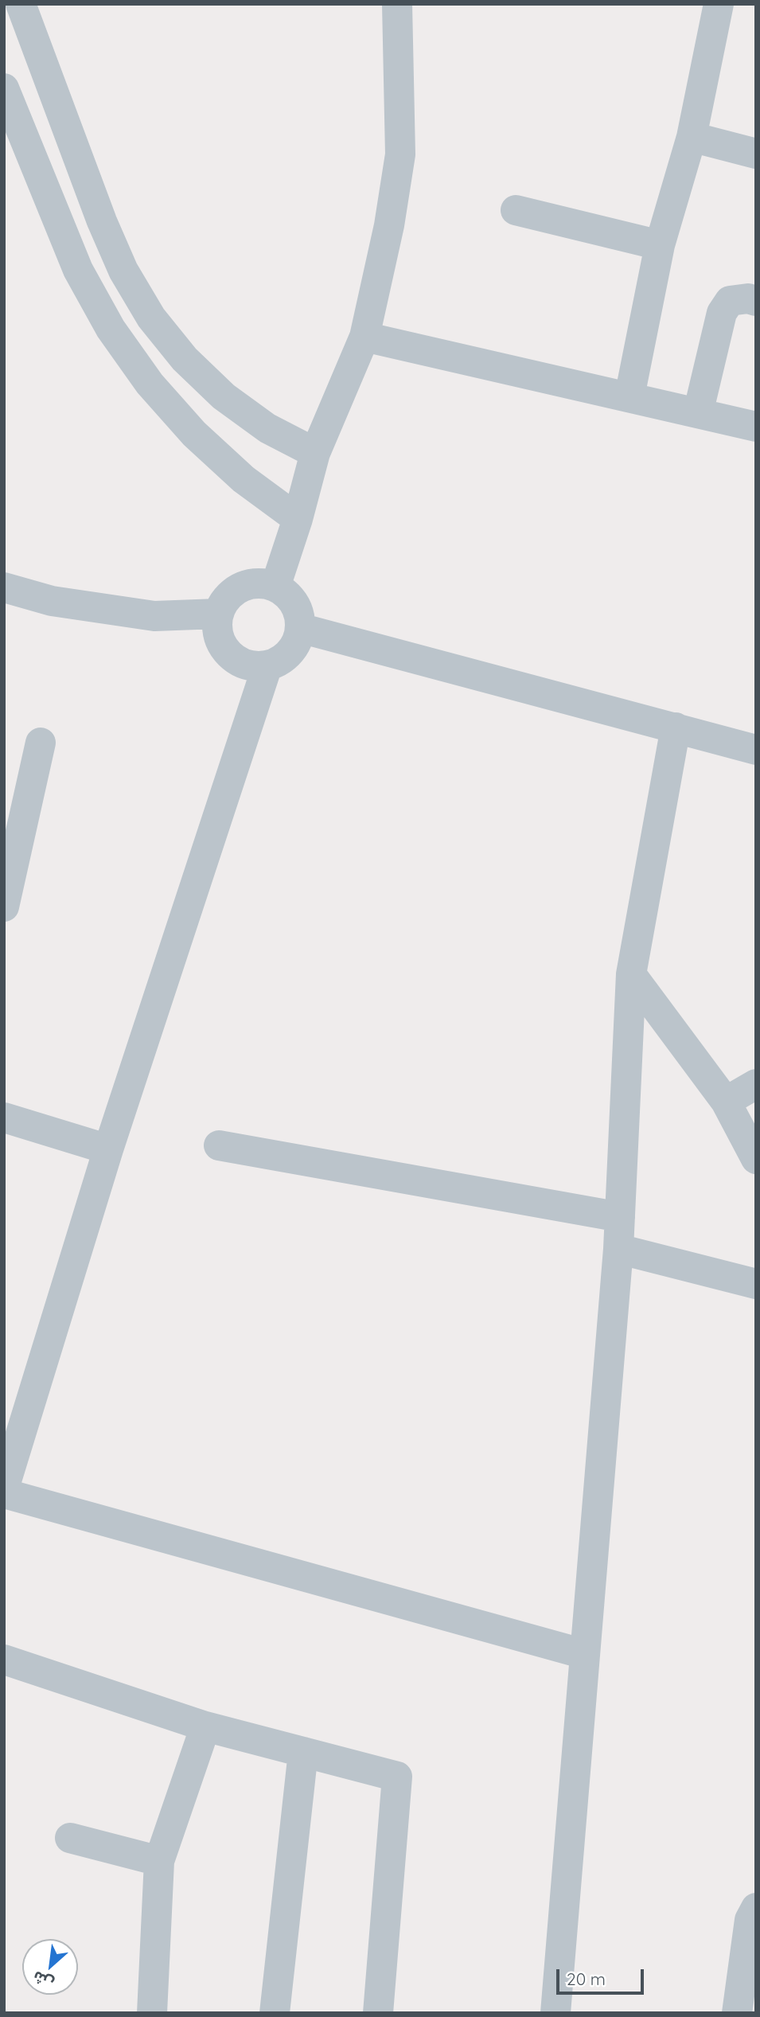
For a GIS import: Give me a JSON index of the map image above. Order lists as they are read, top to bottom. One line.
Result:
{"scale_bar":"20 m","north":"bottom left"}
